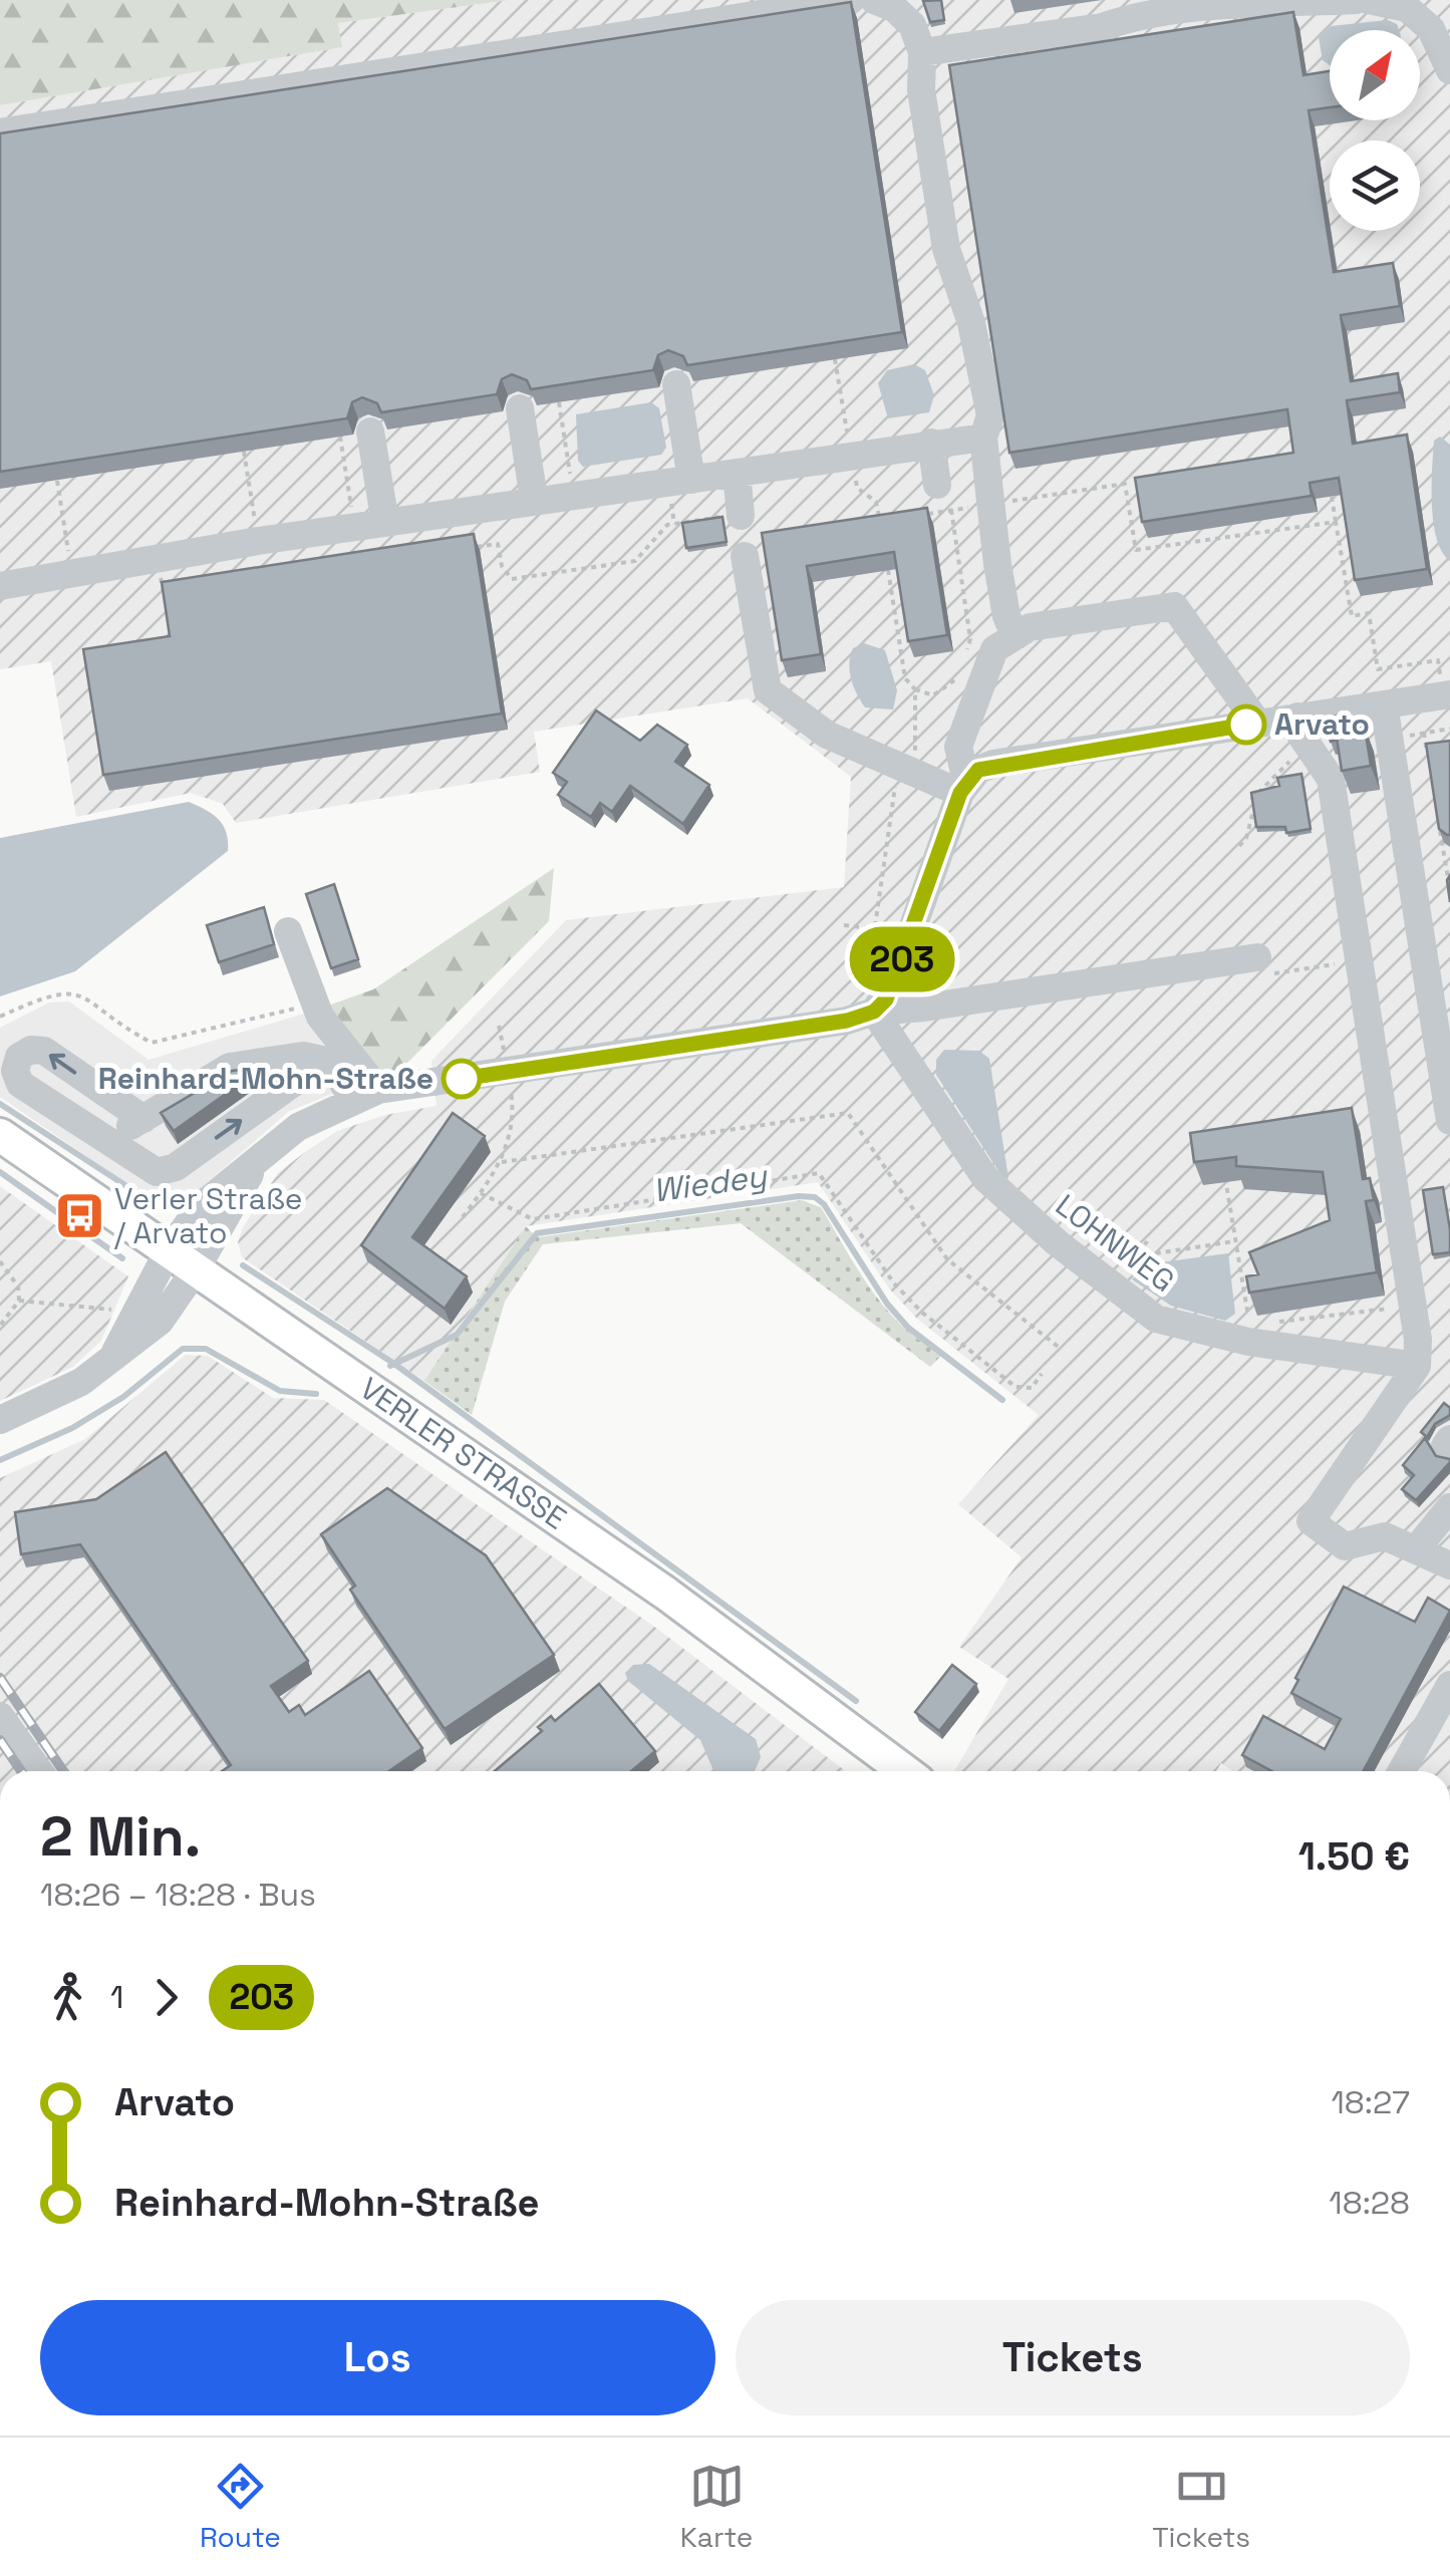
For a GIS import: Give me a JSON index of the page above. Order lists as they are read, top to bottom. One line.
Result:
{"streets":{"main road":["VERLER STRASSE"],"street":["LOHNWEG"]},"water":["Wiedey"],"places":{"other":["Arvato","Reinhard-Mohn-Straße"],"bus stop":["Verler Straße / Arvato"]},"lines":["bus line 203"],"north":"top right","page":{"on_map":"203","heading":["2 Min.","18:26 – 18:28 · Bus","1.50 €"],"legs":["1","203"],"list":[{"name":"Arvato","value":"18:27"},{"name":"Reinhard-Mohn-Straße","value":"18:28"}],"buttons":["Los","Tickets"],"tabs":["Route","Karte","Tickets"]}}
